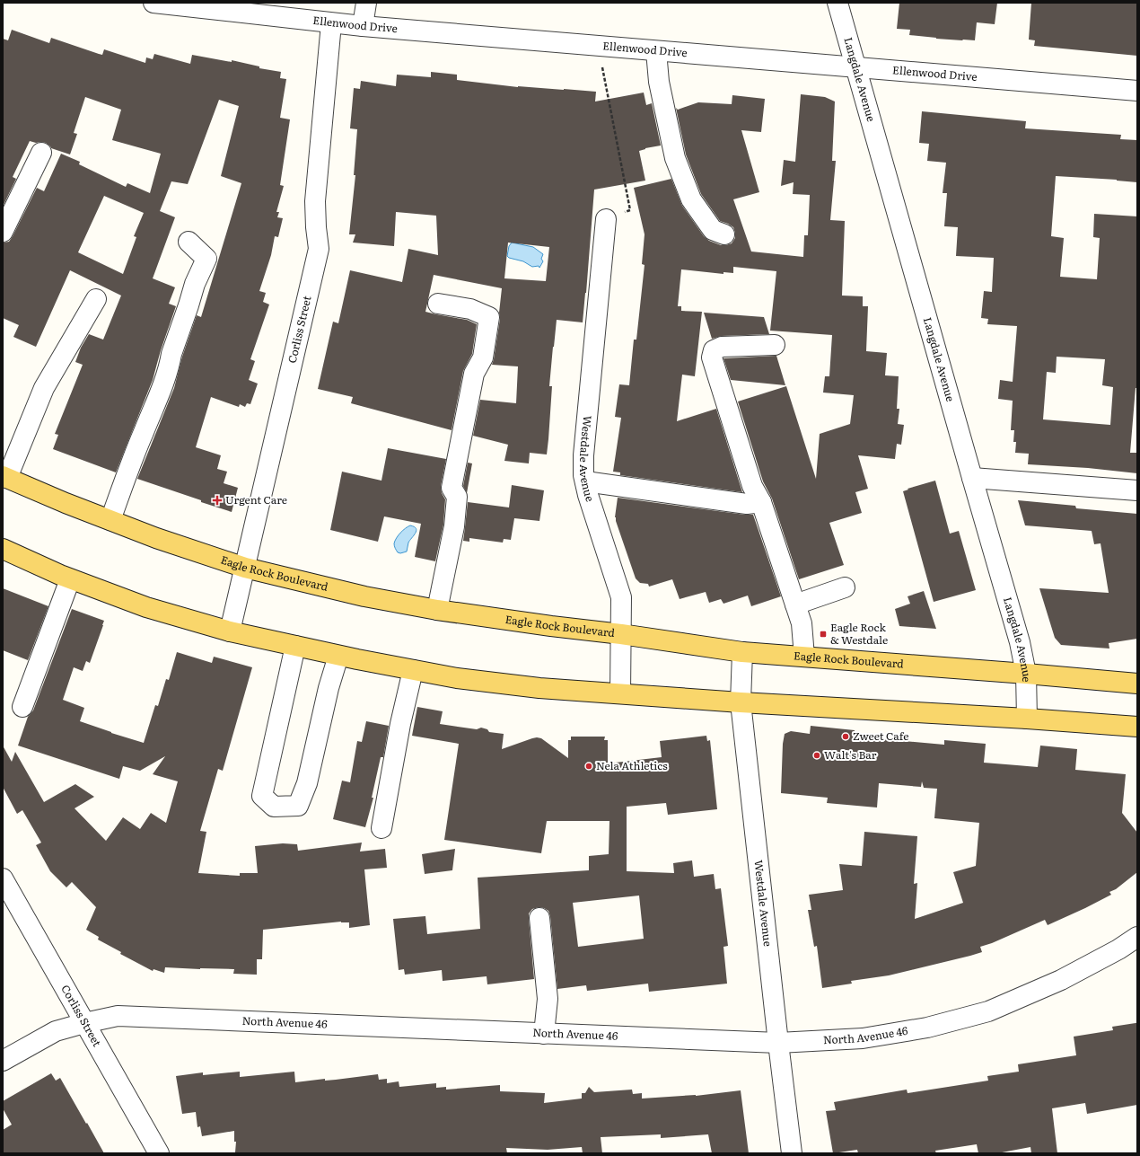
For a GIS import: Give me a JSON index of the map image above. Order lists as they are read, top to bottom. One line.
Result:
{"streets":{"main road":["Eagle Rock Boulevard"],"street":["Ellenwood Drive","Langdale Avenue","Corliss Street","Westdale Avenue","North Avenue 46"]},"crossings":[["Ellenwood Drive","Langdale Avenue"],["Ellenwood Drive","Corliss Street"],["Langdale Avenue","Eagle Rock Boulevard"],["Corliss Street","Eagle Rock Boulevard"],["Corliss Street","North Avenue 46"],["Westdale Avenue","Eagle Rock Boulevard"],["Westdale Avenue","North Avenue 46"]],"places":{"health":["Urgent Care"],"transit":["Eagle Rock & Westdale"],"other":["Zweet Cafe","Walt's Bar","Nela Athletics"]}}
